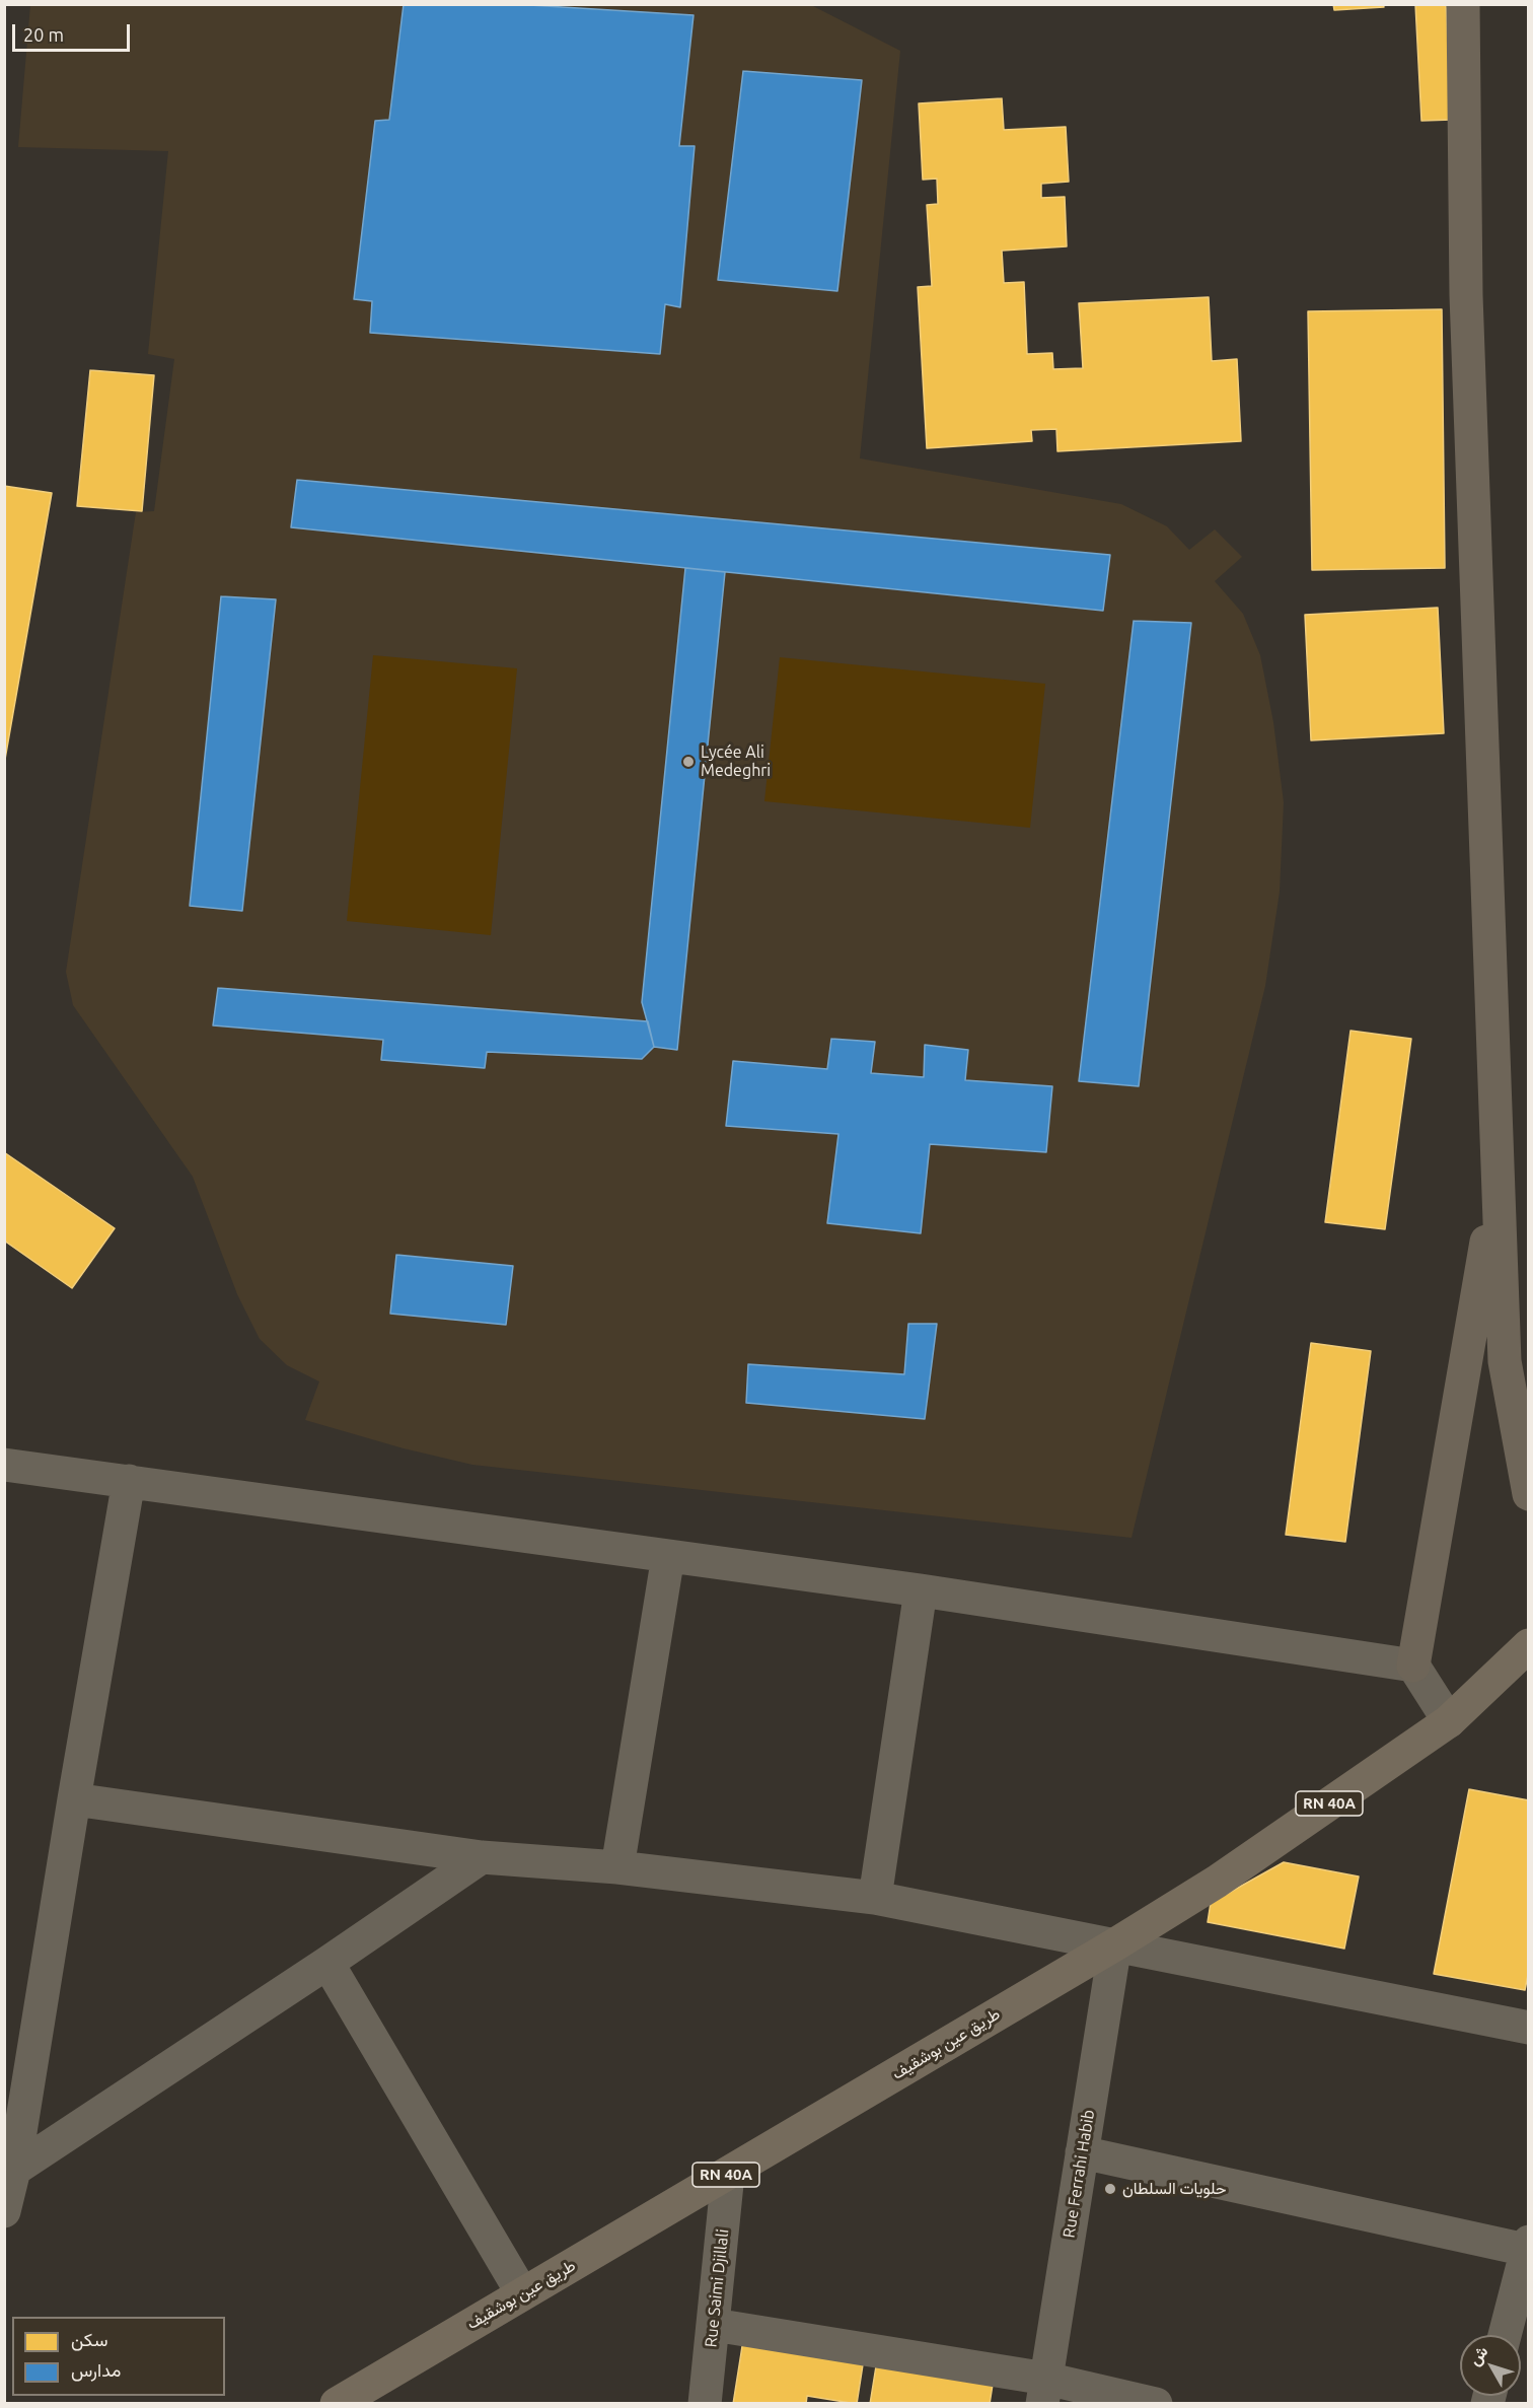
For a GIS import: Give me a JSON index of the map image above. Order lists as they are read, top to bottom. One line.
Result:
{"streets":{"main road":["RN 40A","طريق عين بوشقيف"],"street":["Rue Ferrahi Habib","Rue Saimi Djillali"]},"crossings":[["طريق عين بوشقيف","Rue Ferrahi Habib"],["طريق عين بوشقيف","Rue Saimi Djillali"]],"places":["Lycée Ali Medeghri","حلويات السلطان"],"legend":["سكن","مدارس"],"scale_bar":"20 m","north":"top left"}
